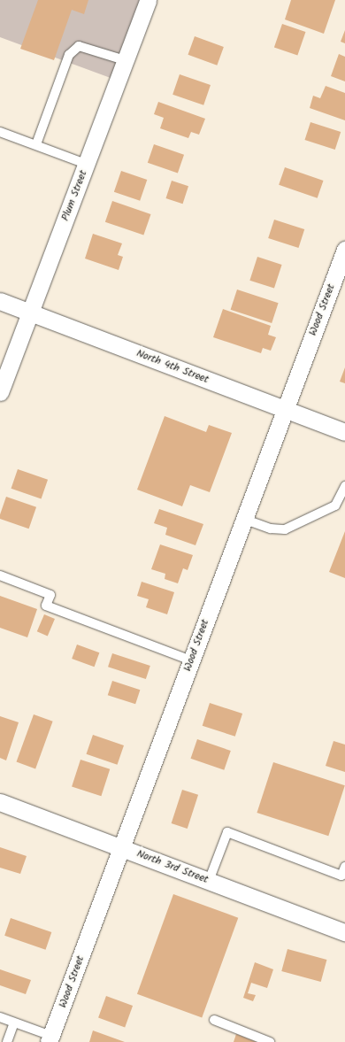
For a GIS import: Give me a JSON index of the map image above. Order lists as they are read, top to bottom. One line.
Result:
{"streets":{"street":["Plum Street","Wood Street","North 4th Street","North 3rd Street"]},"crossings":[["Plum Street","North 4th Street"],["Wood Street","North 4th Street"],["Wood Street","North 3rd Street"]]}
